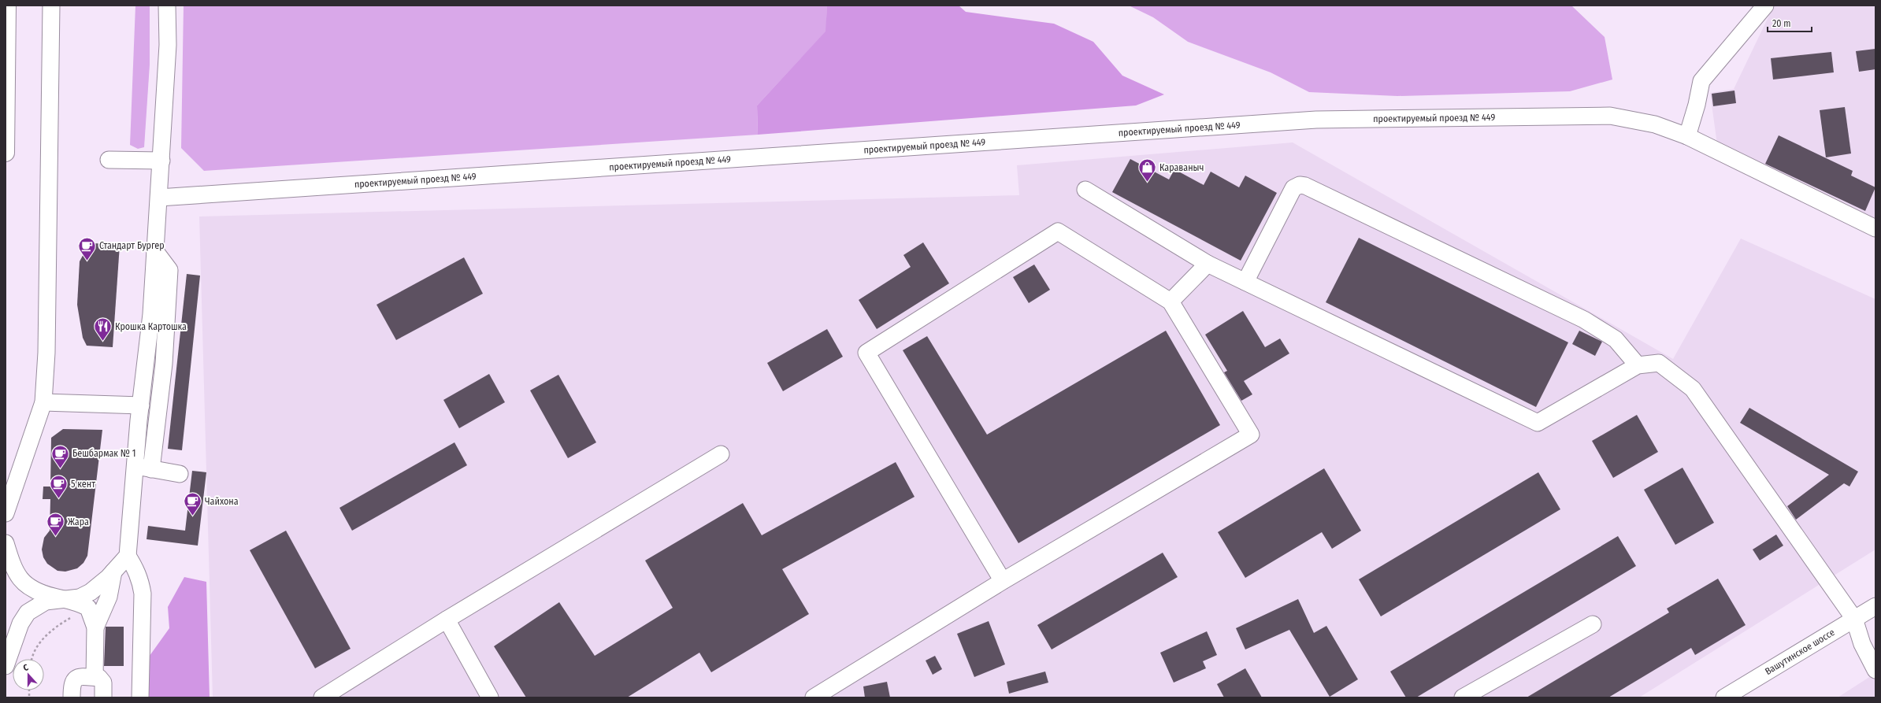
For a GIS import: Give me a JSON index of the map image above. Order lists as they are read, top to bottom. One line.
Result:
{"streets":{"street":["проектируемый проезд № 449","Вашутинское шоссе"]},"places":{"shop":["Караваныч"],"cafe":["Стандарт Бургер","Бешбармак № 1","5 кент","Чайхона","Жара"],"restaurant":["Крошка Картошка"]},"scale_bar":"20 m","north":"top"}
